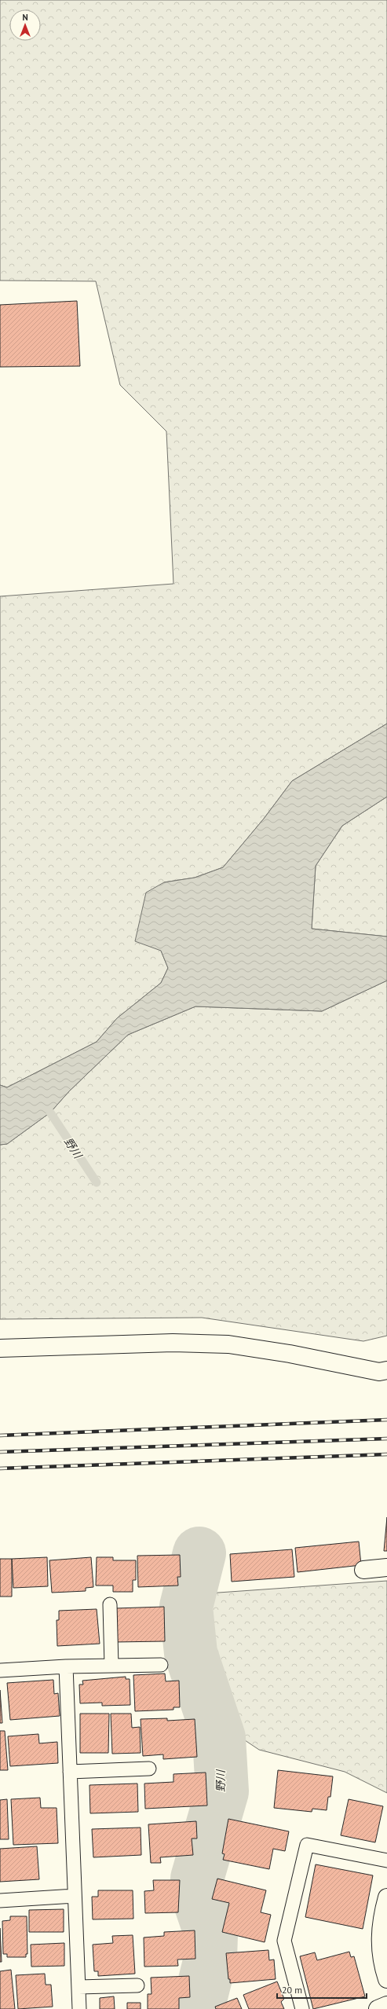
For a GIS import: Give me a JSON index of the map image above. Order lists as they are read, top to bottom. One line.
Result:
{"water":["野川"],"scale_bar":"20 m","north":"top"}
